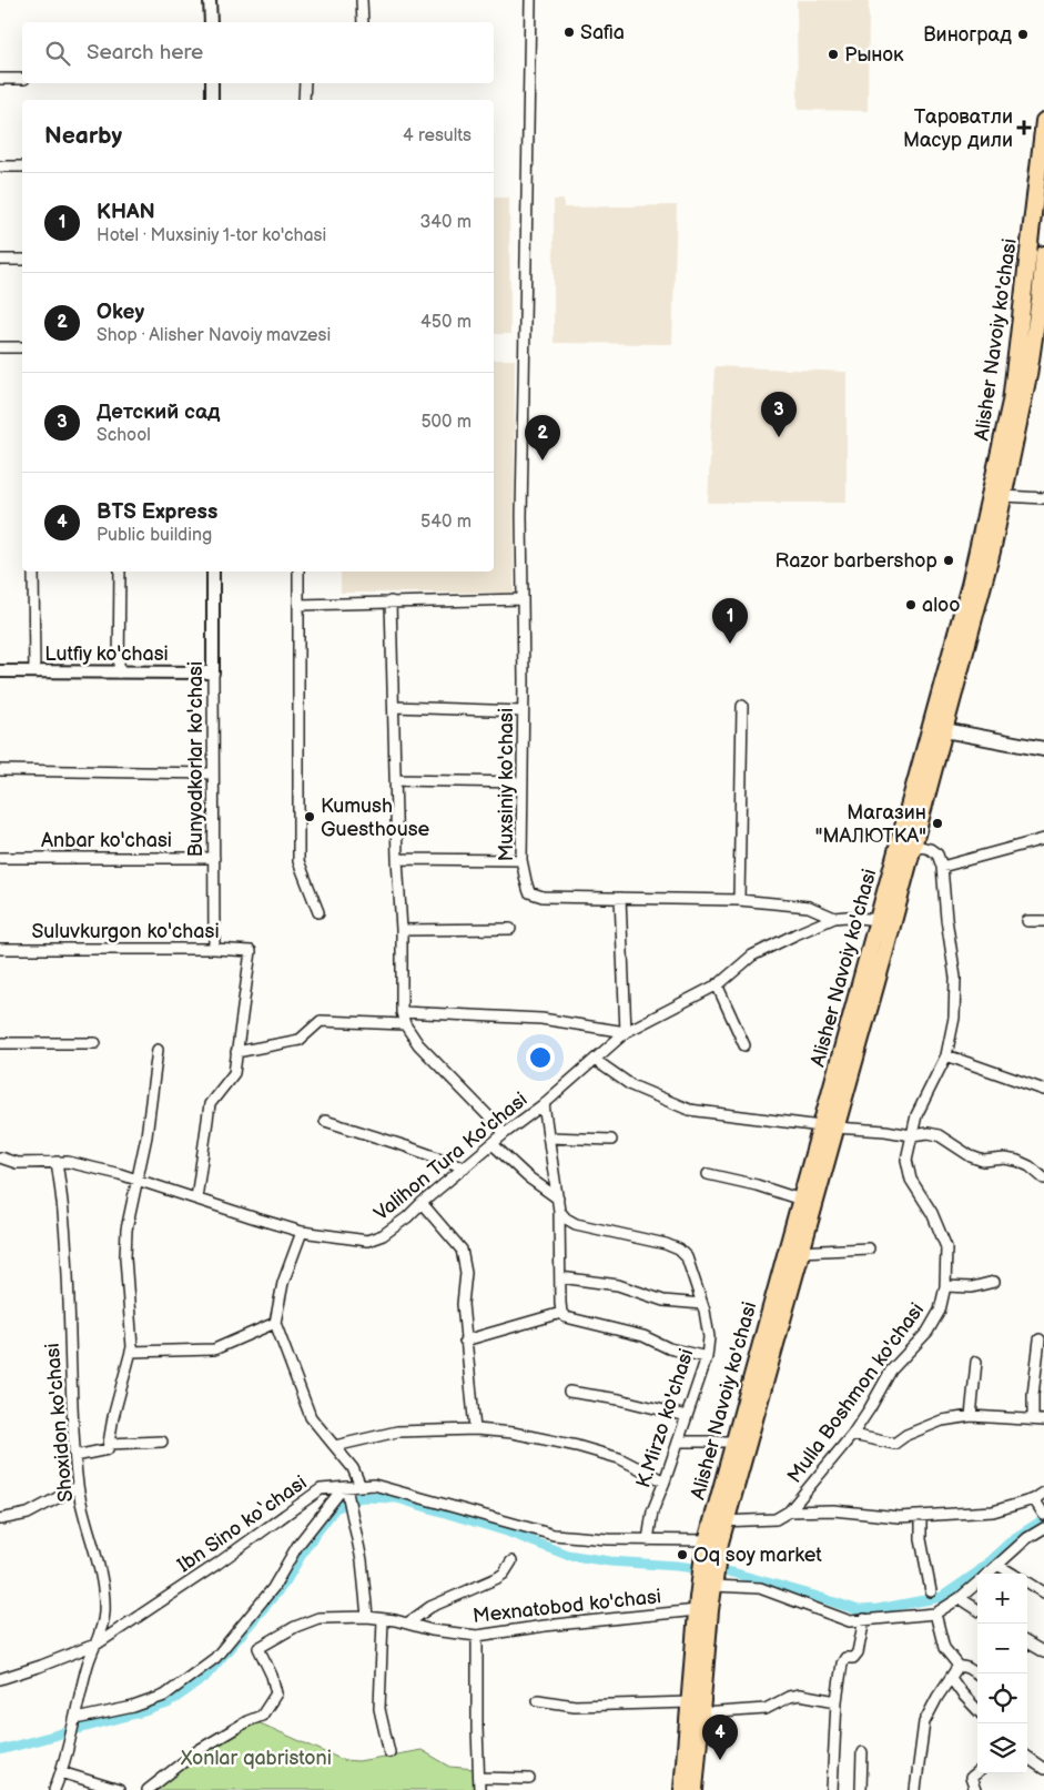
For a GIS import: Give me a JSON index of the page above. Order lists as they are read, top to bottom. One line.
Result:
{"streets":{"main road":["Alisher Navoiy ko'chasi"],"street":["Lutfiy ko'chasi","Bunyodkorlar ko'chasi","Muxsiniy ko'chasi","Anbar ko'chasi","Suluvkurgon ko'chasi","Valihon Tura Ko'chasi","Mulla Boshmon ko'chasi","K.Mirzo ko'chasi","Shoxidon ko'chasi","Ibn Sino ko‘chasi","Mexnatobod ko'chasi"]},"crossings":[["Alisher Navoiy ko'chasi","Valihon Tura Ko'chasi"],["Alisher Navoiy ko'chasi","Ibn Sino ko‘chasi"],["Alisher Navoiy ko'chasi","Mexnatobod ko'chasi"],["Lutfiy ko'chasi","Bunyodkorlar ko'chasi"],["Bunyodkorlar ko'chasi","Anbar ko'chasi"],["Bunyodkorlar ko'chasi","Suluvkurgon ko'chasi"],["Muxsiniy ko'chasi","Valihon Tura Ko'chasi"],["Valihon Tura Ko'chasi","Shoxidon ko'chasi"],["K.Mirzo ko'chasi","Ibn Sino ko‘chasi"],["Shoxidon ko'chasi","Ibn Sino ko‘chasi"]],"parks":["Xonlar qabristoni"],"places":{"other":["Safia","Виноград","Рынок","Razor barbershop","aloo","Kumush Guesthouse","Магазин \"МАЛЮТКА\"","Oq soy market"],"health":["Тароватли Масур дили"]},"page":{"search":"Search here","heading":["Nearby","4 results"],"list":[{"mark":"1","name":"KHAN","note":"Hotel · Muxsiniy 1-tor ko'chasi","value":"340 m"},{"mark":"2","name":"Okey","note":"Shop · Alisher Navoiy mavzesi","value":"450 m"},{"mark":"3","name":"Детский сад","note":"School","value":"500 m"},{"mark":"4","name":"BTS Express","note":"Public building","value":"540 m"}],"pins":["3","2","1","4"],"map_buttons":["+","−"]}}
